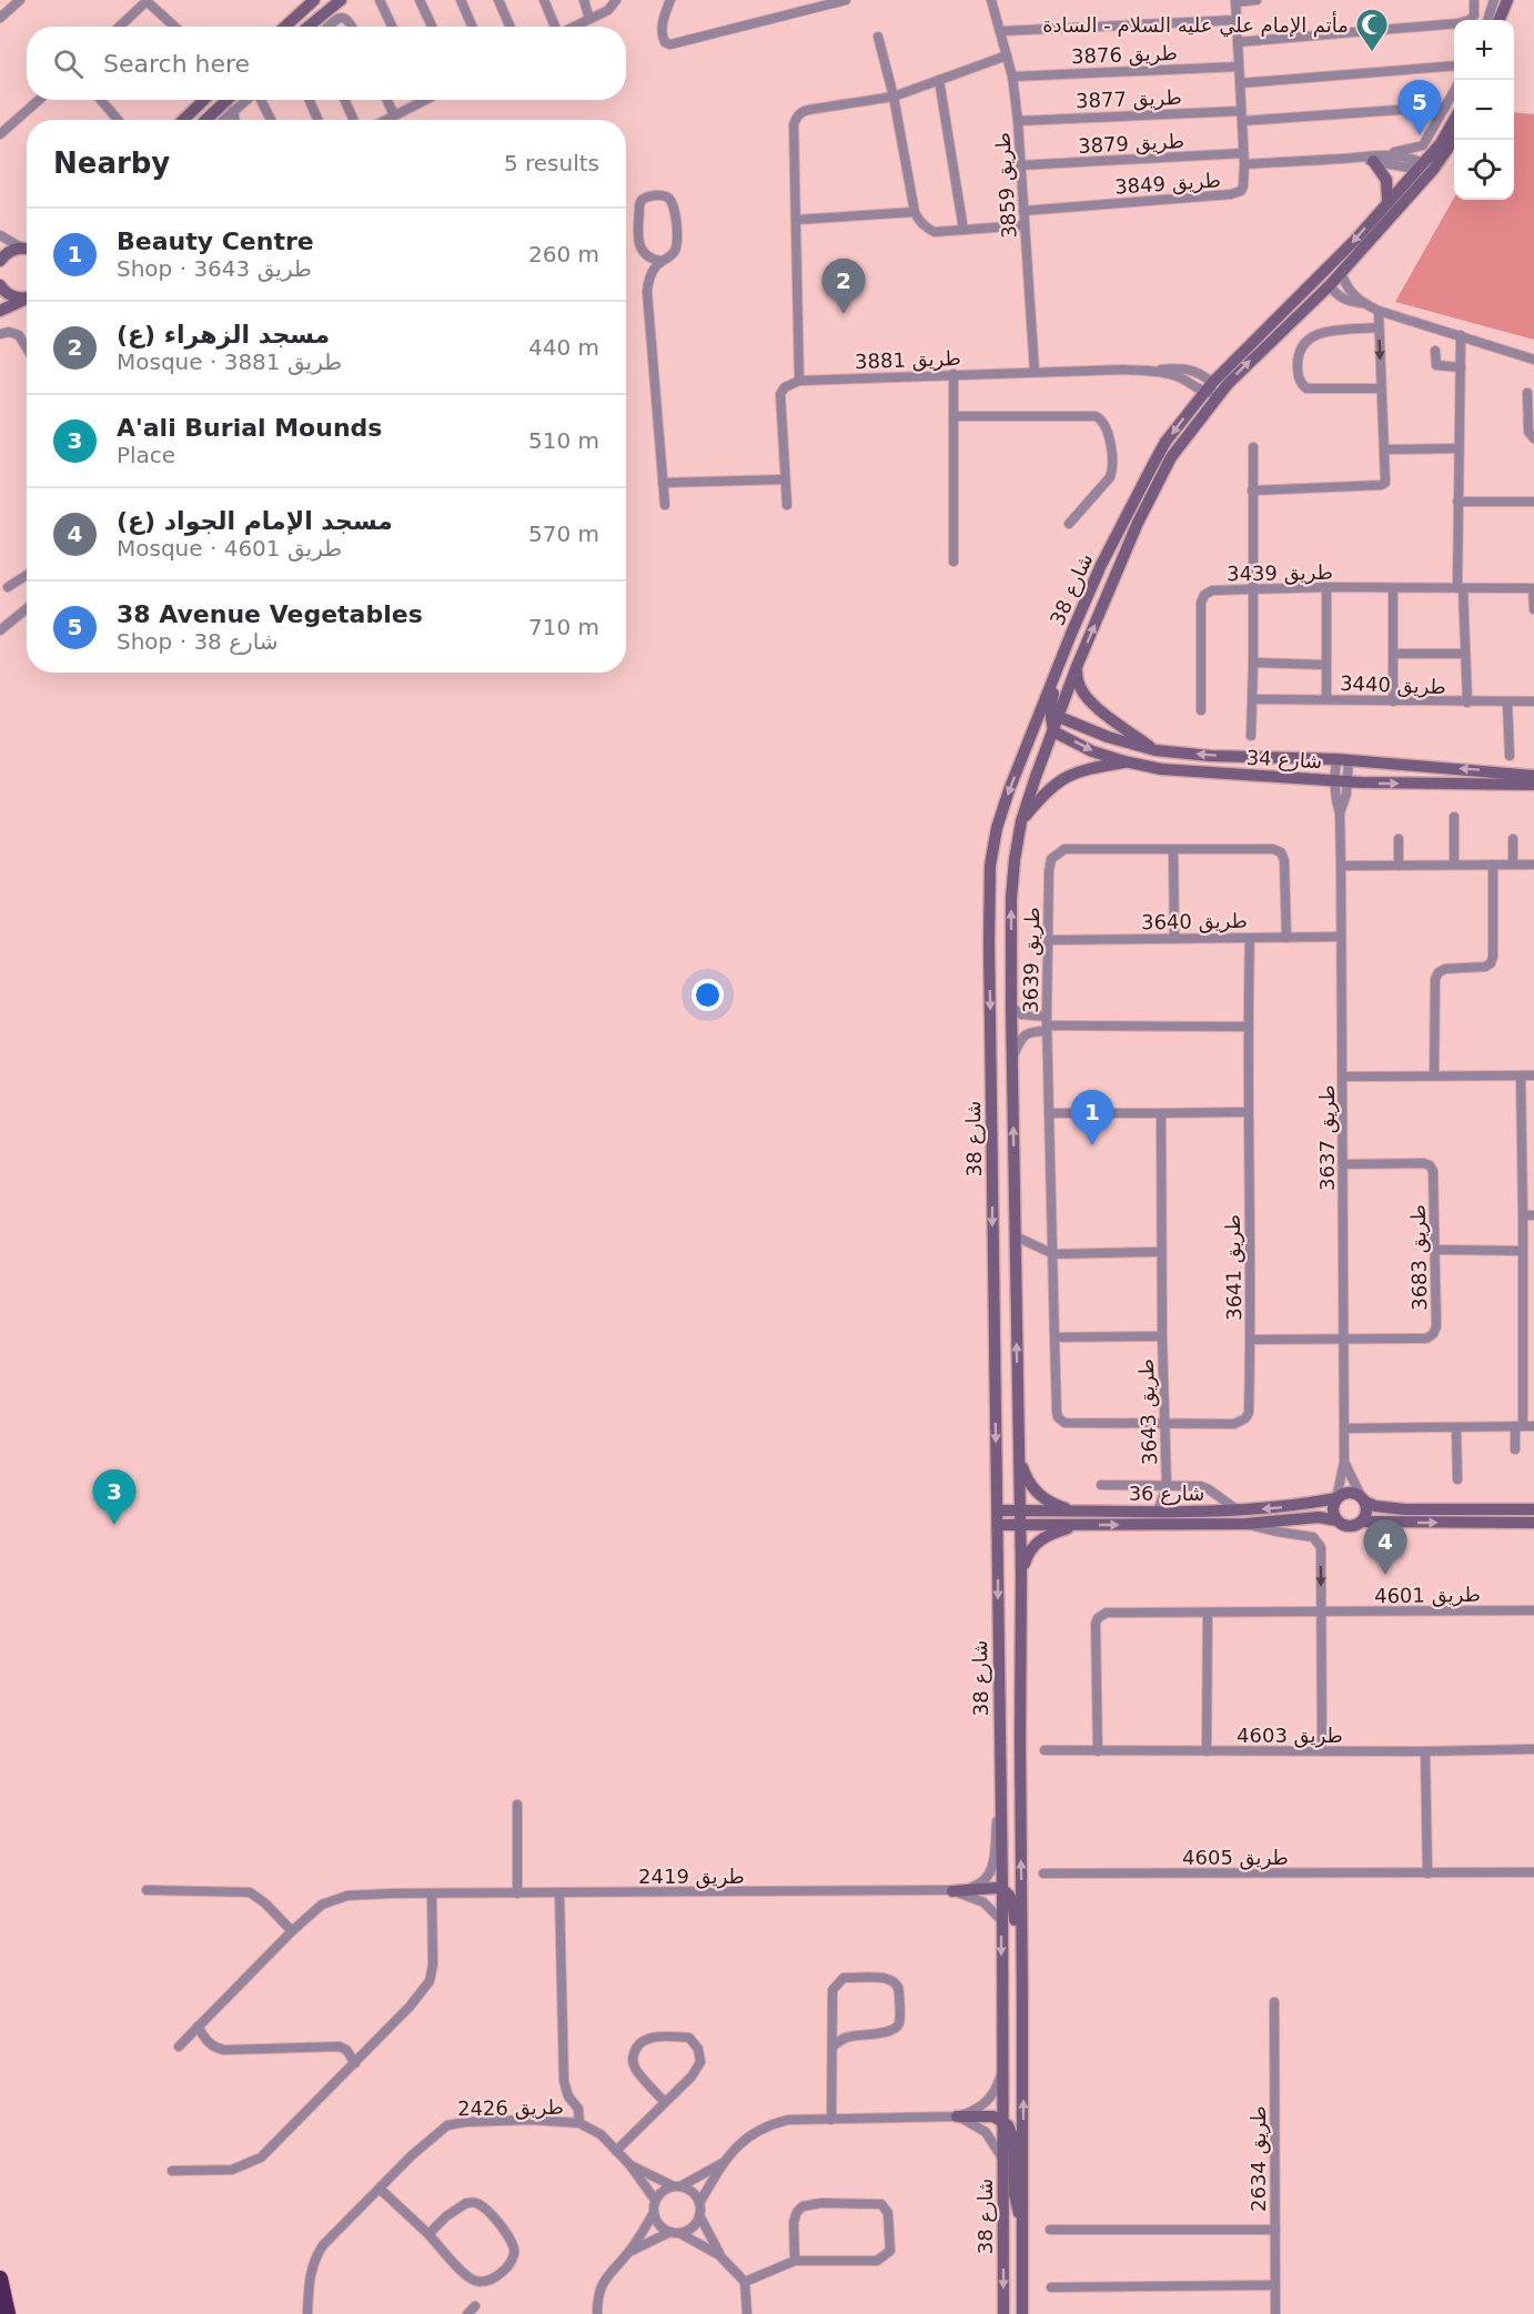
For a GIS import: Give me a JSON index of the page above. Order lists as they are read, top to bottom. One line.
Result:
{"streets":{"street":["طريق 3876","طريق 3877","طريق 3879","طريق 3849","طريق 3859","طريق 3881","طريق 3439","شارع 38","طريق 3440","شارع 34","طريق 3640","طريق 3639","طريق 3637","طريق 3683","طريق 3641","طريق 3643","شارع 36","طريق 4601","طريق 4603","طريق 4605","طريق 2419","طريق 2426","طريق 2634"]},"crossings":[["طريق 3876","طريق 3849"],["طريق 3876","طريق 3859"],["طريق 3877","طريق 3849"],["طريق 3877","طريق 3859"],["طريق 3879","طريق 3849"],["طريق 3879","طريق 3859"],["طريق 3849","طريق 3859"],["طريق 3859","طريق 3881"],["طريق 3881","شارع 38"],["شارع 38","شارع 34"],["شارع 38","شارع 36"],["شارع 38","طريق 2419"],["شارع 34","طريق 3637"],["طريق 3640","طريق 3639"],["طريق 3640","طريق 3637"],["طريق 3640","طريق 3641"],["طريق 3639","طريق 3641"],["طريق 3637","طريق 3683"],["طريق 3637","شارع 36"],["طريق 3683","طريق 3641"],["طريق 3641","طريق 3643"],["طريق 3643","شارع 36"],["طريق 4601","طريق 4603"]],"places":{"mosque":["مأتم الإمام علي عليه السلام - السادة"]},"page":{"map_buttons":["+","−"],"search":"Search here","pins":["5","2","1","3","4"],"heading":["Nearby","5 results"],"list":[{"mark":"1","name":"Beauty Centre","note":"Shop · طريق 3643","value":"260 m"},{"mark":"2","name":"مسجد الزهراء (ع)","note":"Mosque · طريق 3881","value":"440 m"},{"mark":"3","name":"A'ali Burial Mounds","note":"Place","value":"510 m"},{"mark":"4","name":"مسجد الإمام الجواد (ع)","note":"Mosque · طريق 4601","value":"570 m"},{"mark":"5","name":"38 Avenue Vegetables","note":"Shop · شارع 38","value":"710 m"}]}}
